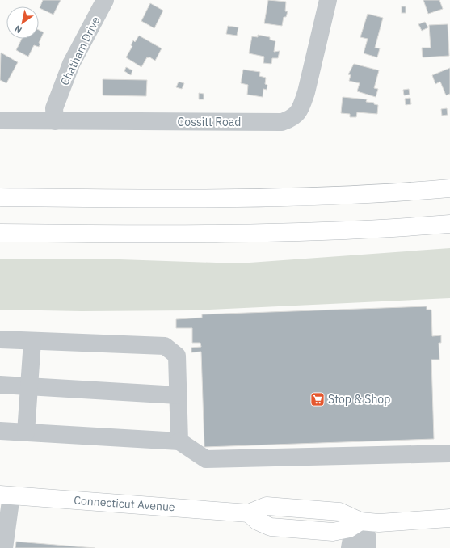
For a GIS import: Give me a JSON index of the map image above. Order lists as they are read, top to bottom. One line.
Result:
{"streets":{"main road":["Connecticut Avenue"],"street":["Chatham Drive","Cossitt Road"]},"crossings":[["Chatham Drive","Cossitt Road"]],"places":{"supermarket":["Stop & Shop"]},"north":"bottom left"}
